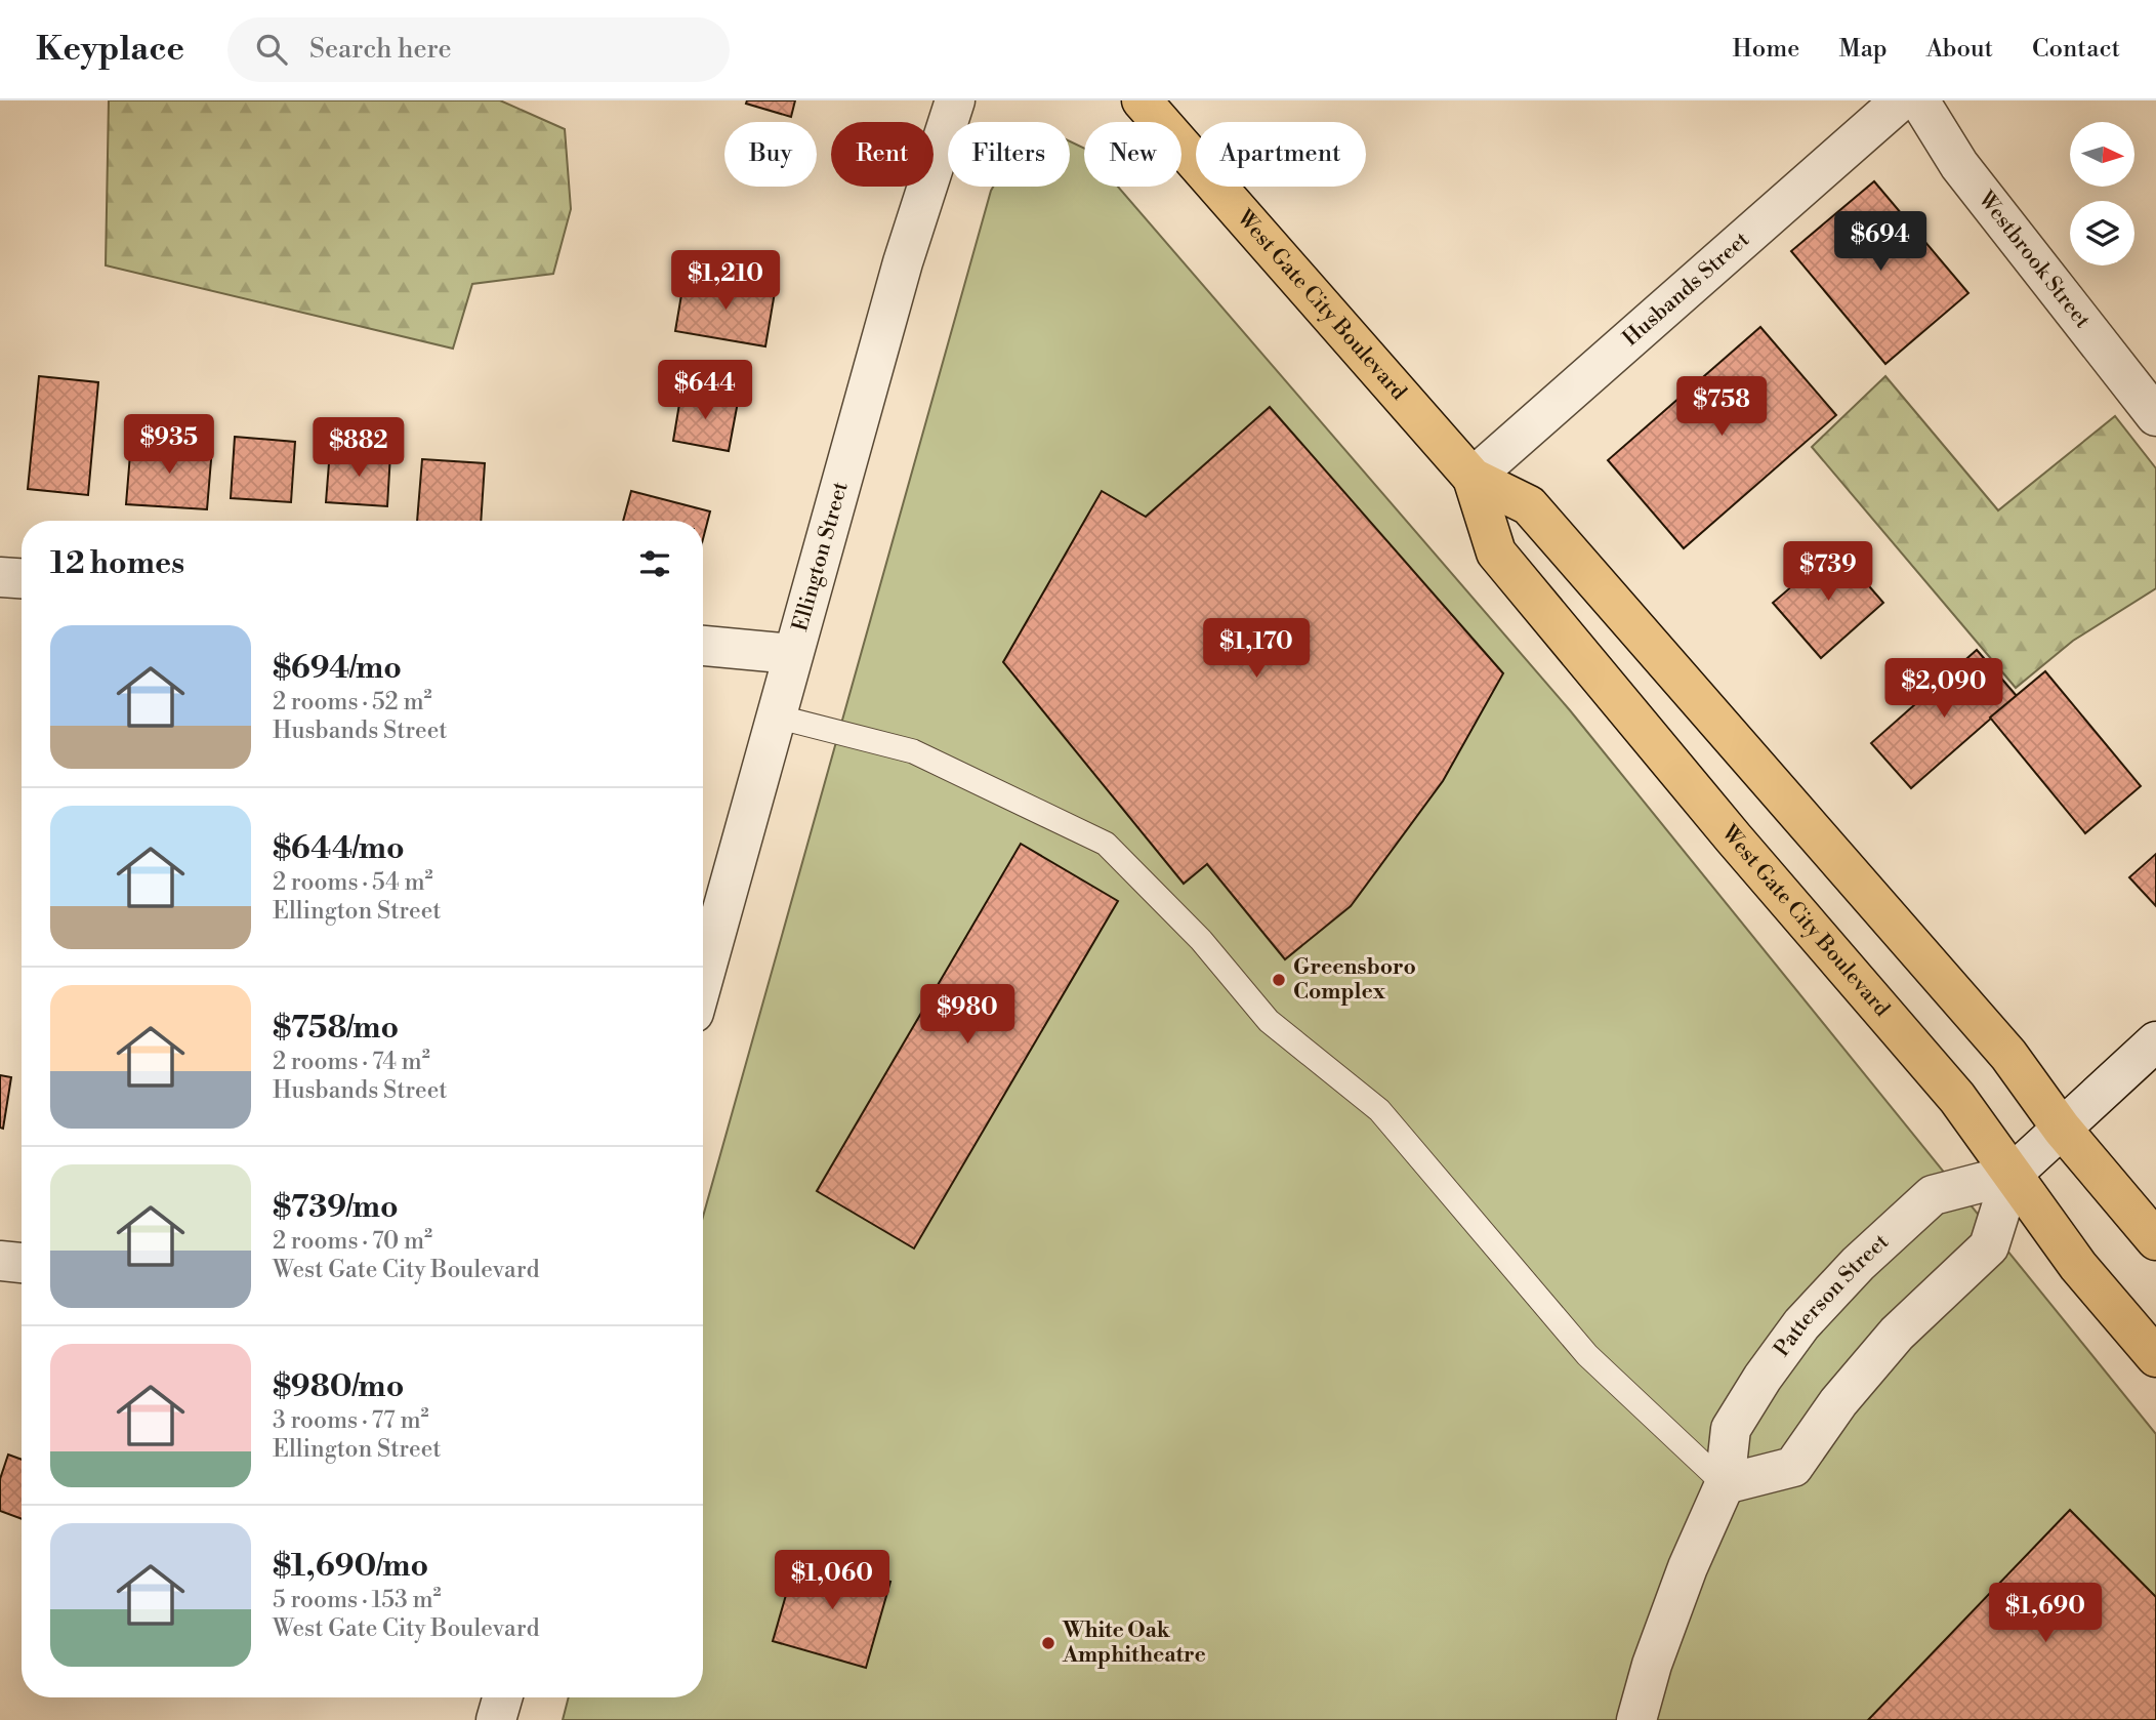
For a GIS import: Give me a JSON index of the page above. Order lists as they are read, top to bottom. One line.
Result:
{"streets":{"main road":["West Gate City Boulevard"],"street":["Westbrook Street","Husbands Street","Ellington Street","Patterson Street"]},"crossings":[["Husbands Street","West Gate City Boulevard"],["West Gate City Boulevard","Patterson Street"]],"places":["Greensboro Complex","White Oak Amphitheatre"],"north":"right","page":{"header":"Keyplace","search":"Search here","nav":["Home","Map","About","Contact"],"chip":["Buy","Rent","Filters","New","Apartment"],"price":["$694","$1,210","$644","$758","$935","$882","$739","$1,170","$2,090","$980","$1,060","$1,690"],"heading":"12 homes","list":[{"name":"$694/mo","note":"2 rooms · 52 m² · Husbands Street"},{"name":"$644/mo","note":"2 rooms · 54 m² · Ellington Street"},{"name":"$758/mo","note":"2 rooms · 74 m² · Husbands Street"},{"name":"$739/mo","note":"2 rooms · 70 m² · West Gate City Boulevard"},{"name":"$980/mo","note":"3 rooms · 77 m² · Ellington Street"},{"name":"$1,690/mo","note":"5 rooms · 153 m² · West Gate City Boulevard"}]}}
